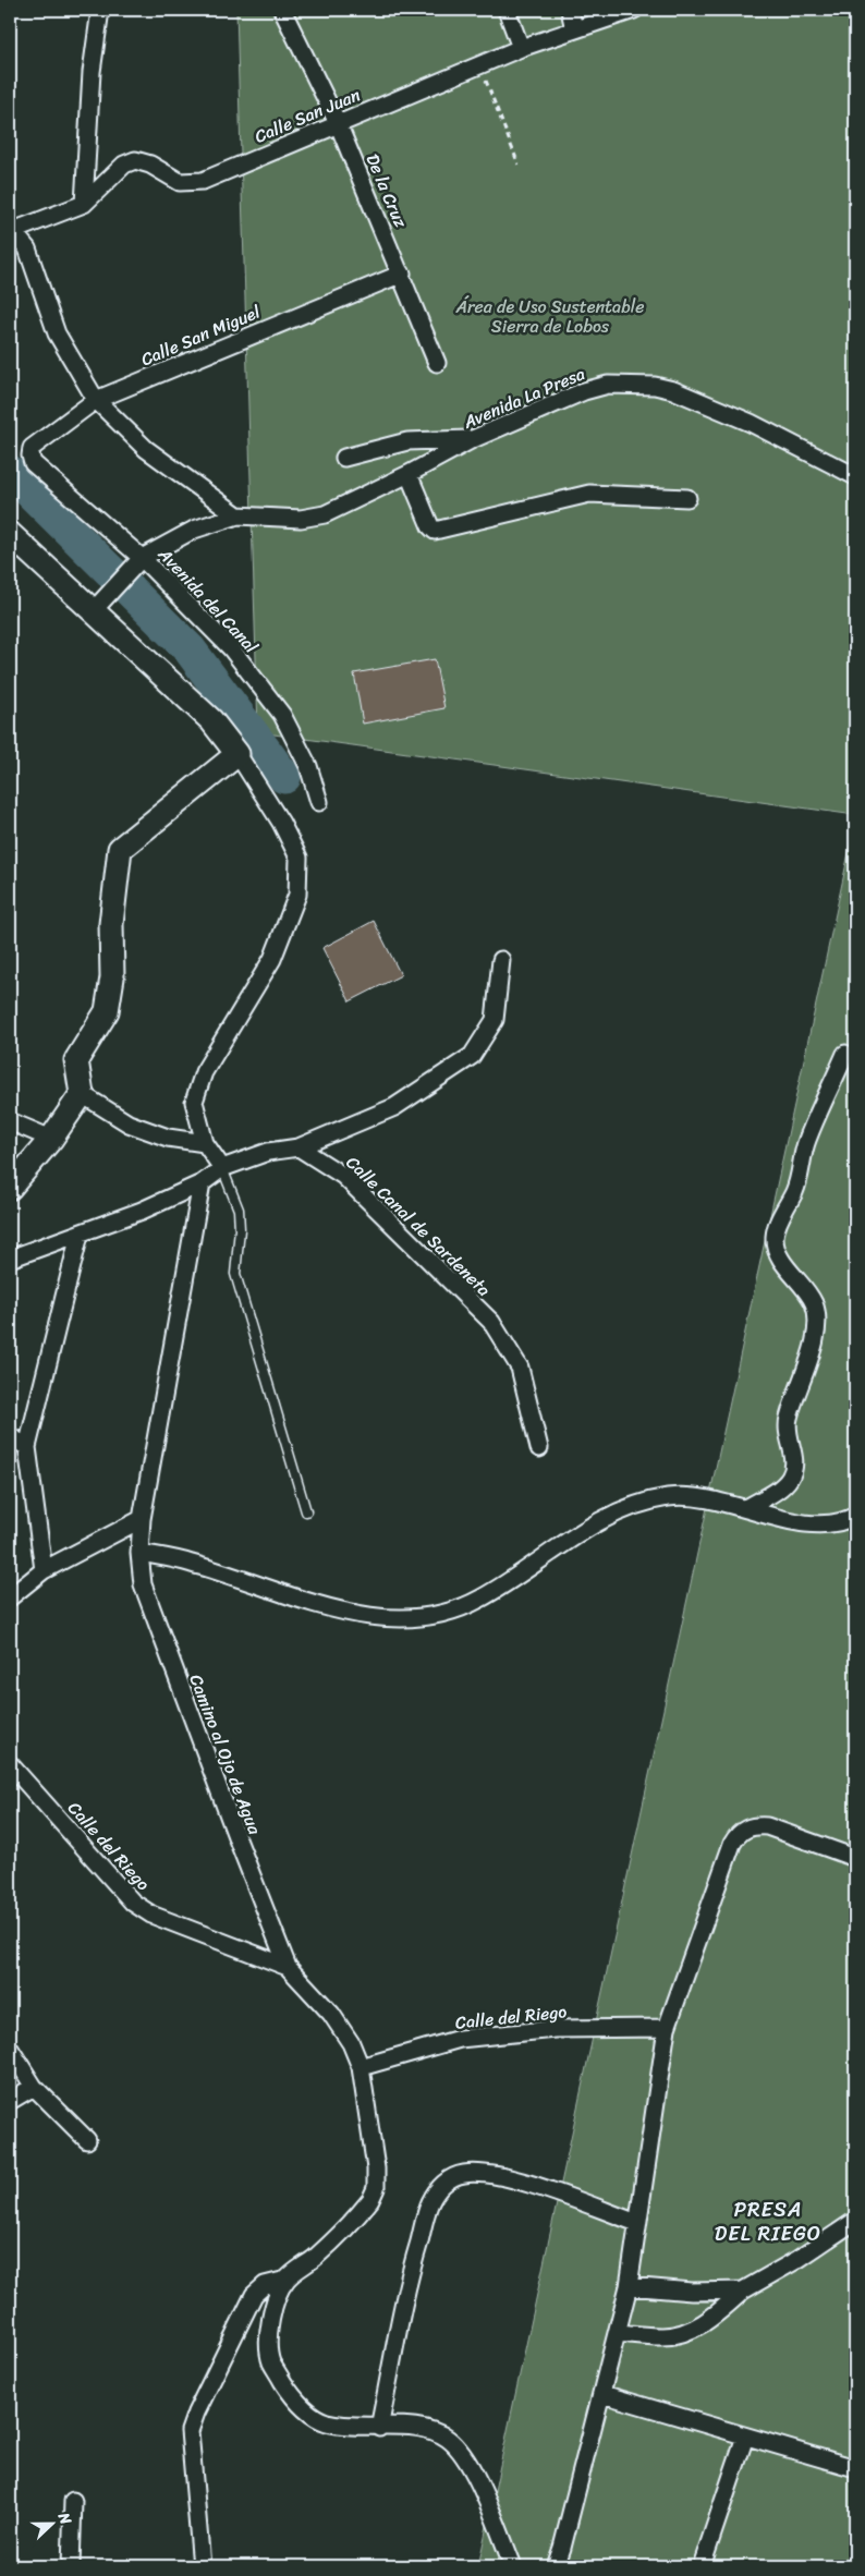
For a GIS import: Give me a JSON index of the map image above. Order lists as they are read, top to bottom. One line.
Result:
{"streets":{"street":["Calle San Juan","De la Cruz","Calle San Miguel","Avenida La Presa","Avenida del Canal","Calle Canal de Sardeneta","Camino al Ojo de Agua","Calle del Riego"]},"crossings":[["Calle San Juan","De la Cruz"],["De la Cruz","Calle San Miguel"],["Calle San Miguel","Avenida del Canal"],["Avenida La Presa","Avenida del Canal"],["Camino al Ojo de Agua","Calle del Riego"]],"districts":["PRESA DEL RIEGO"],"parks":["Área de Uso Sustentable Sierra de Lobos"],"north":"right"}
